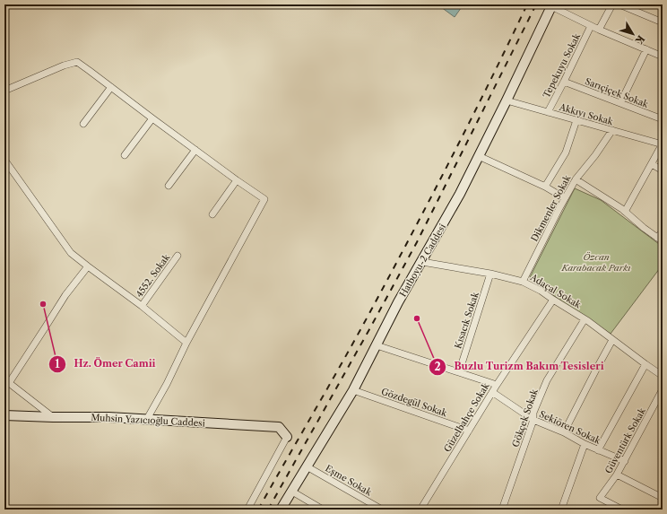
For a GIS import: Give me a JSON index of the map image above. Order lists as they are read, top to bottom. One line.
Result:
{"streets":{"main road":["Hatboyu-2 Caddesi","Muhsin Yazıcıoğlu Caddesi"],"street":["Tepekuyu Sokak","Sarıçiçek Sokak","Akkıyı Sokak","Dikmenler Sokak","4552. Sokak","Adaçal Sokak","Kısacık Sokak","Gözdegül Sokak","Güzelbahçe Sokak","Gökçek Sokak","Sekiören Sokak","Güventürk Sokak","Eşme Sokak"]},"crossings":[["Tepekuyu Sokak","Sarıçiçek Sokak"],["Tepekuyu Sokak","Akkıyı Sokak"],["Akkıyı Sokak","Dikmenler Sokak"],["Akkıyı Sokak","Hatboyu-2 Caddesi"],["Dikmenler Sokak","Adaçal Sokak"],["Hatboyu-2 Caddesi","Adaçal Sokak"],["Hatboyu-2 Caddesi","Gözdegül Sokak"],["Hatboyu-2 Caddesi","Eşme Sokak"],["Adaçal Sokak","Kısacık Sokak"],["Adaçal Sokak","Güzelbahçe Sokak"],["Adaçal Sokak","Gökçek Sokak"],["Gözdegül Sokak","Güzelbahçe Sokak"],["Güzelbahçe Sokak","Sekiören Sokak"],["Gökçek Sokak","Sekiören Sokak"],["Sekiören Sokak","Güventürk Sokak"]],"parks":["Özcan Karabacak Parkı"],"places":["Hz. Ömer Camii","Buzlu Turizm Bakım Tesisleri"],"north":"bottom right"}
